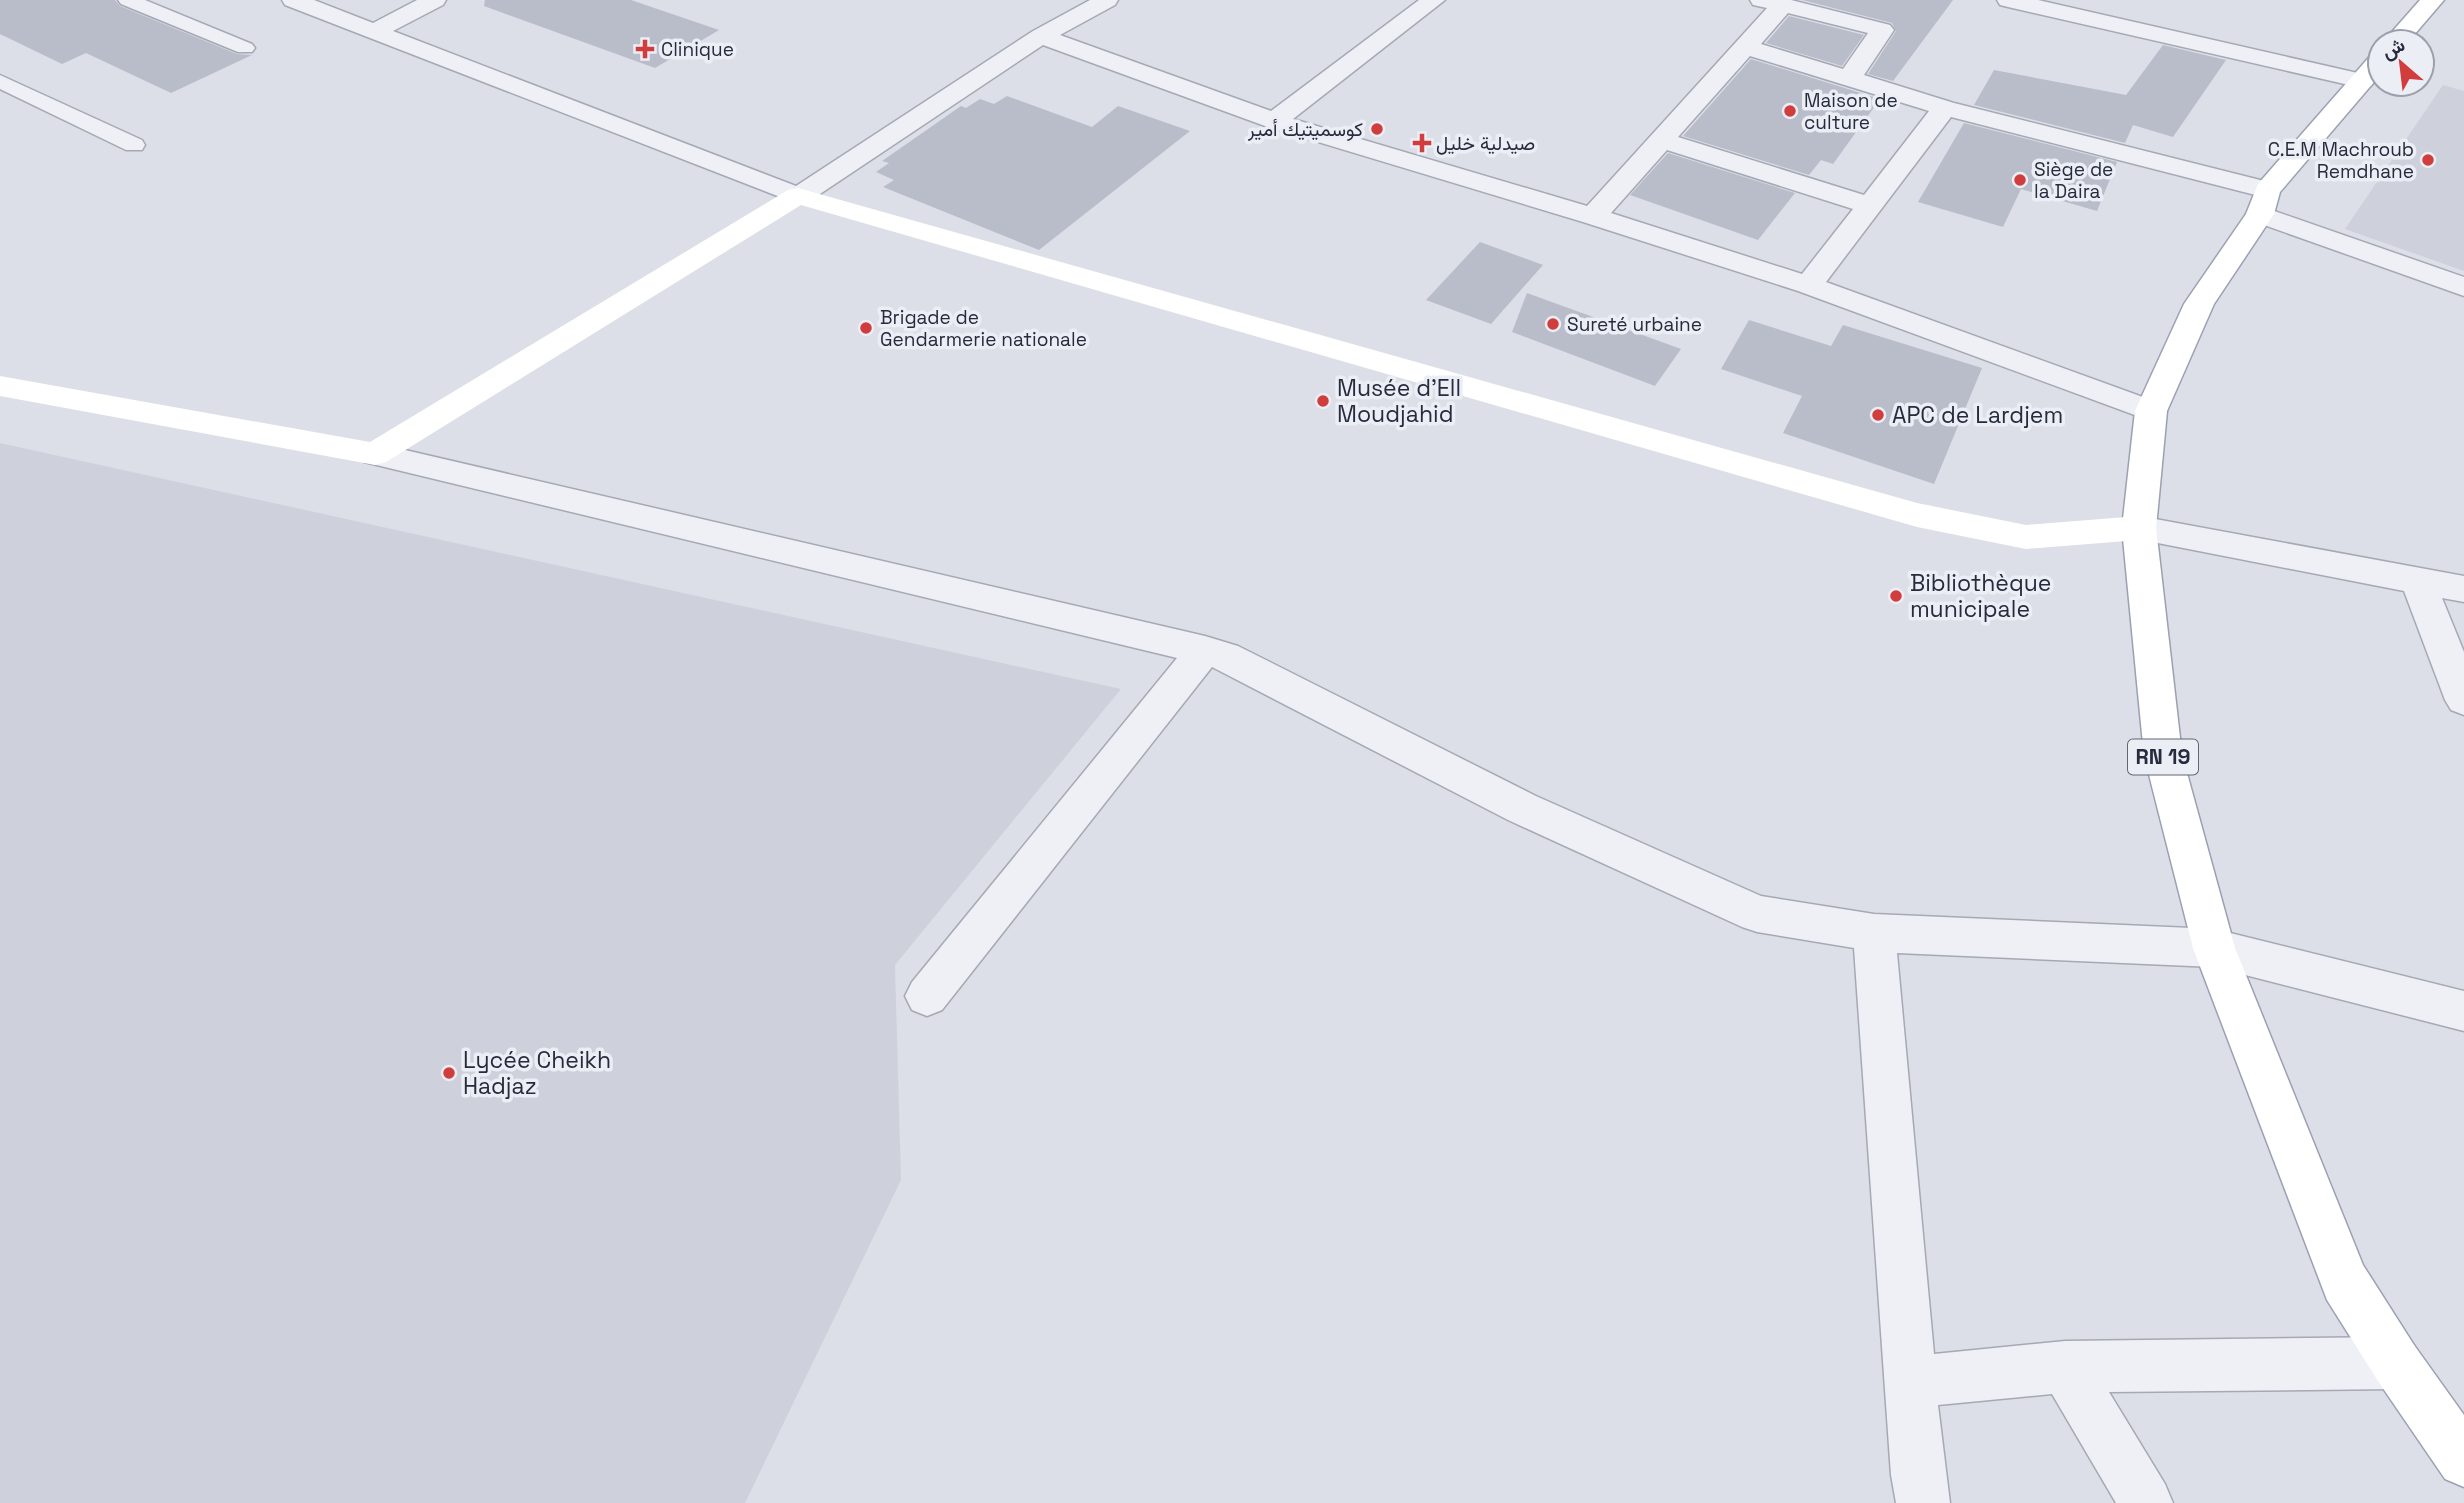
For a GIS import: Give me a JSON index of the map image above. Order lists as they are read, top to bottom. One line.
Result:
{"streets":{"main road":["RN 19"]},"places":{"health":["Clinique","صيدلية خليل"],"other":["Maison de culture","كوسميتيك أمير","C.E.M Machroub Remdhane","Siège de la Daira","Sureté urbaine","Brigade de Gendarmerie nationale","Musée d'Ell Moudjahid","APC de Lardjem","Bibliothèque municipale","Lycée Cheikh Hadjaz"]},"north":"top left"}
